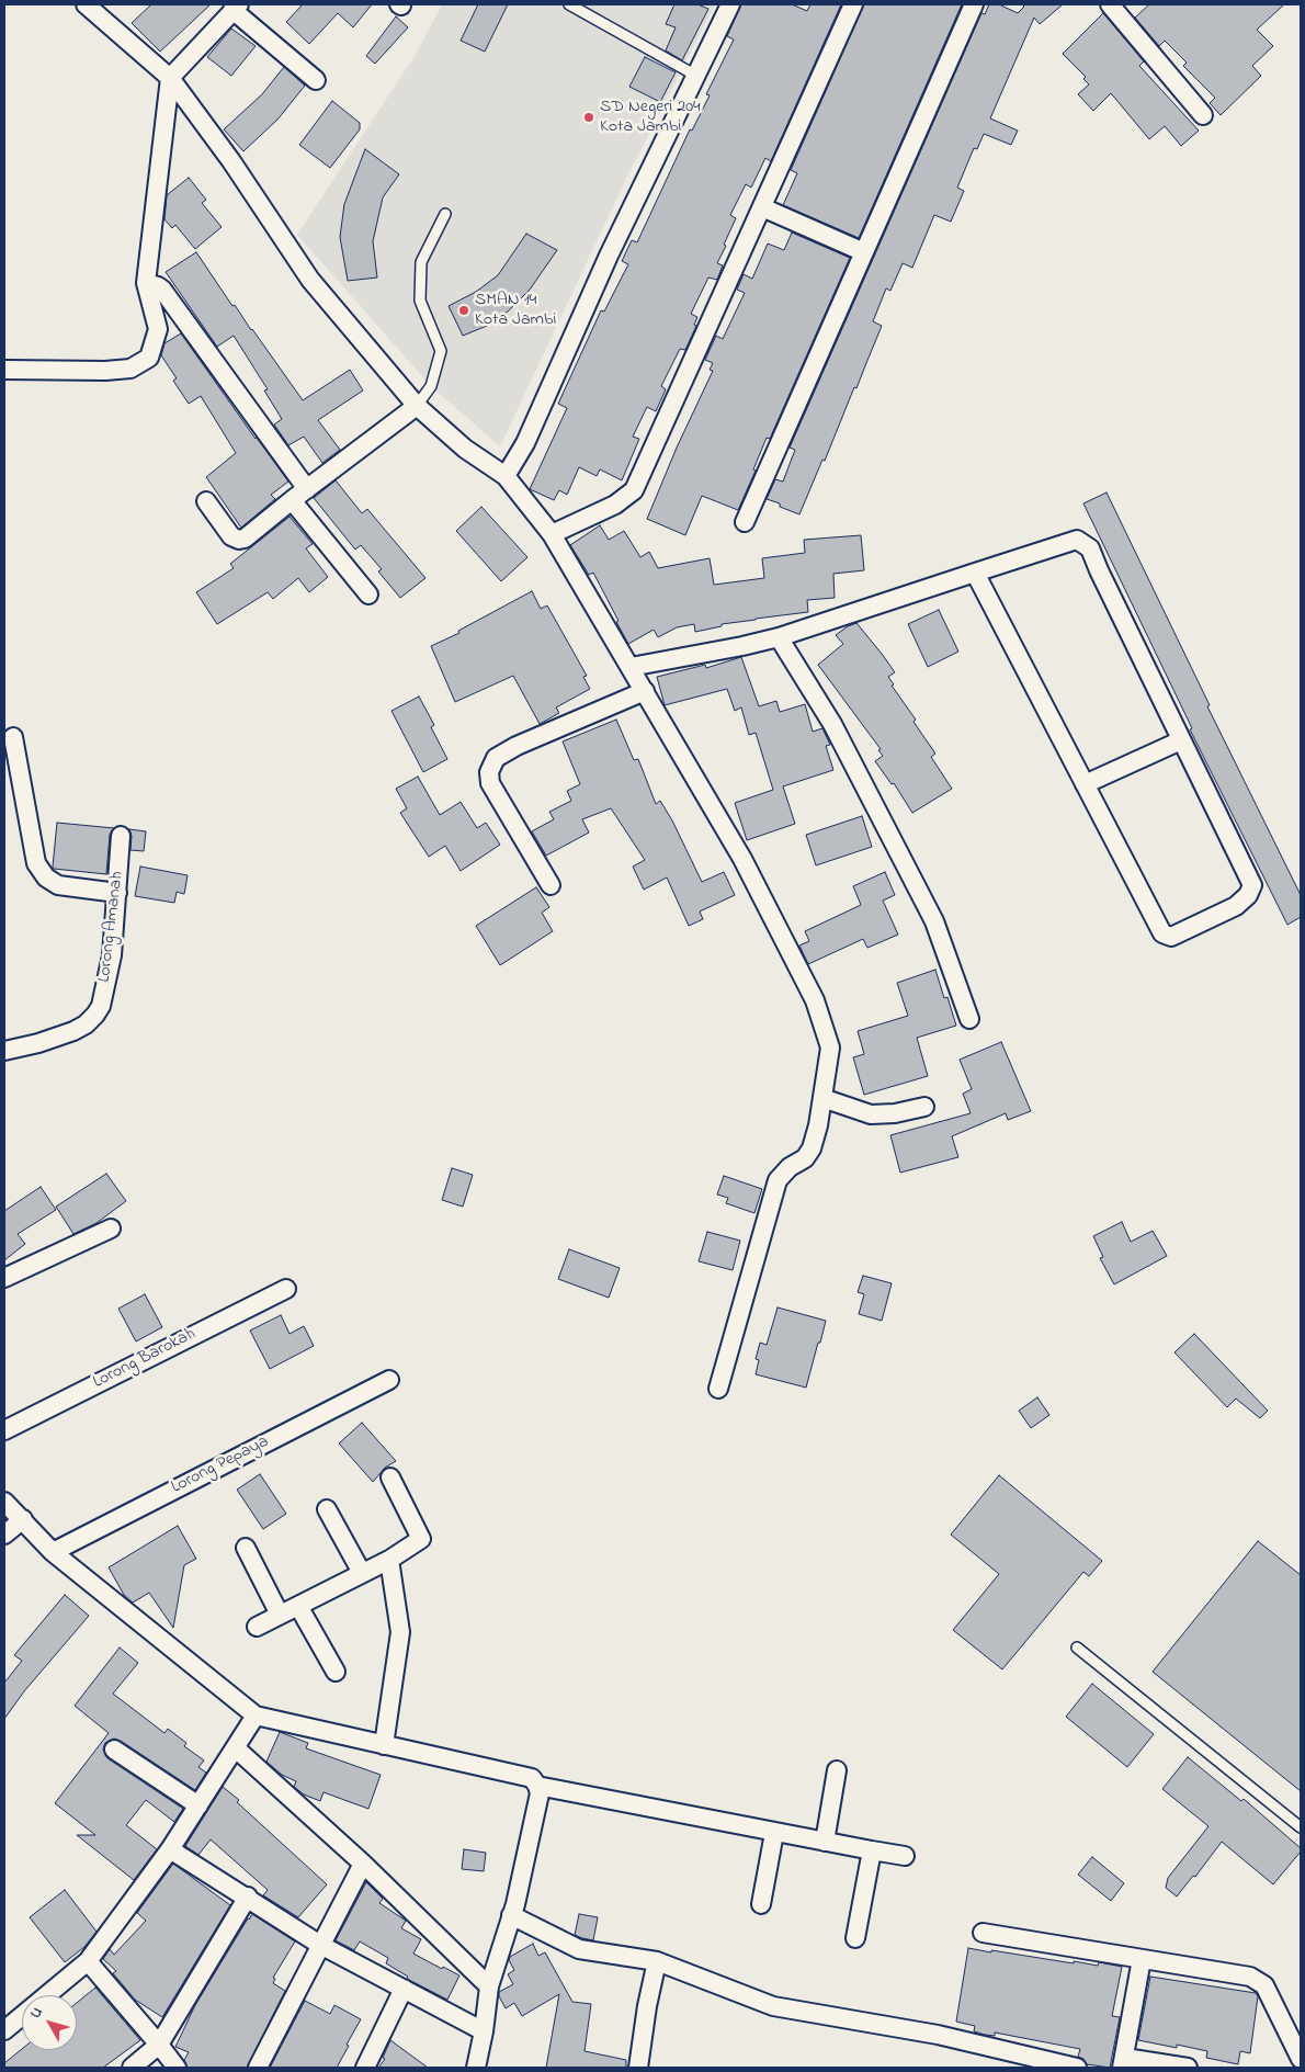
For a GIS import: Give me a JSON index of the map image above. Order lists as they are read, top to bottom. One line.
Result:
{"streets":{"street":["Lorong Amanah","Lorong Barokah","Lorong Pepaya"]},"places":["SD Negeri 204 Kota Jambi","SMAN 14 Kota Jambi"],"north":"top left"}
